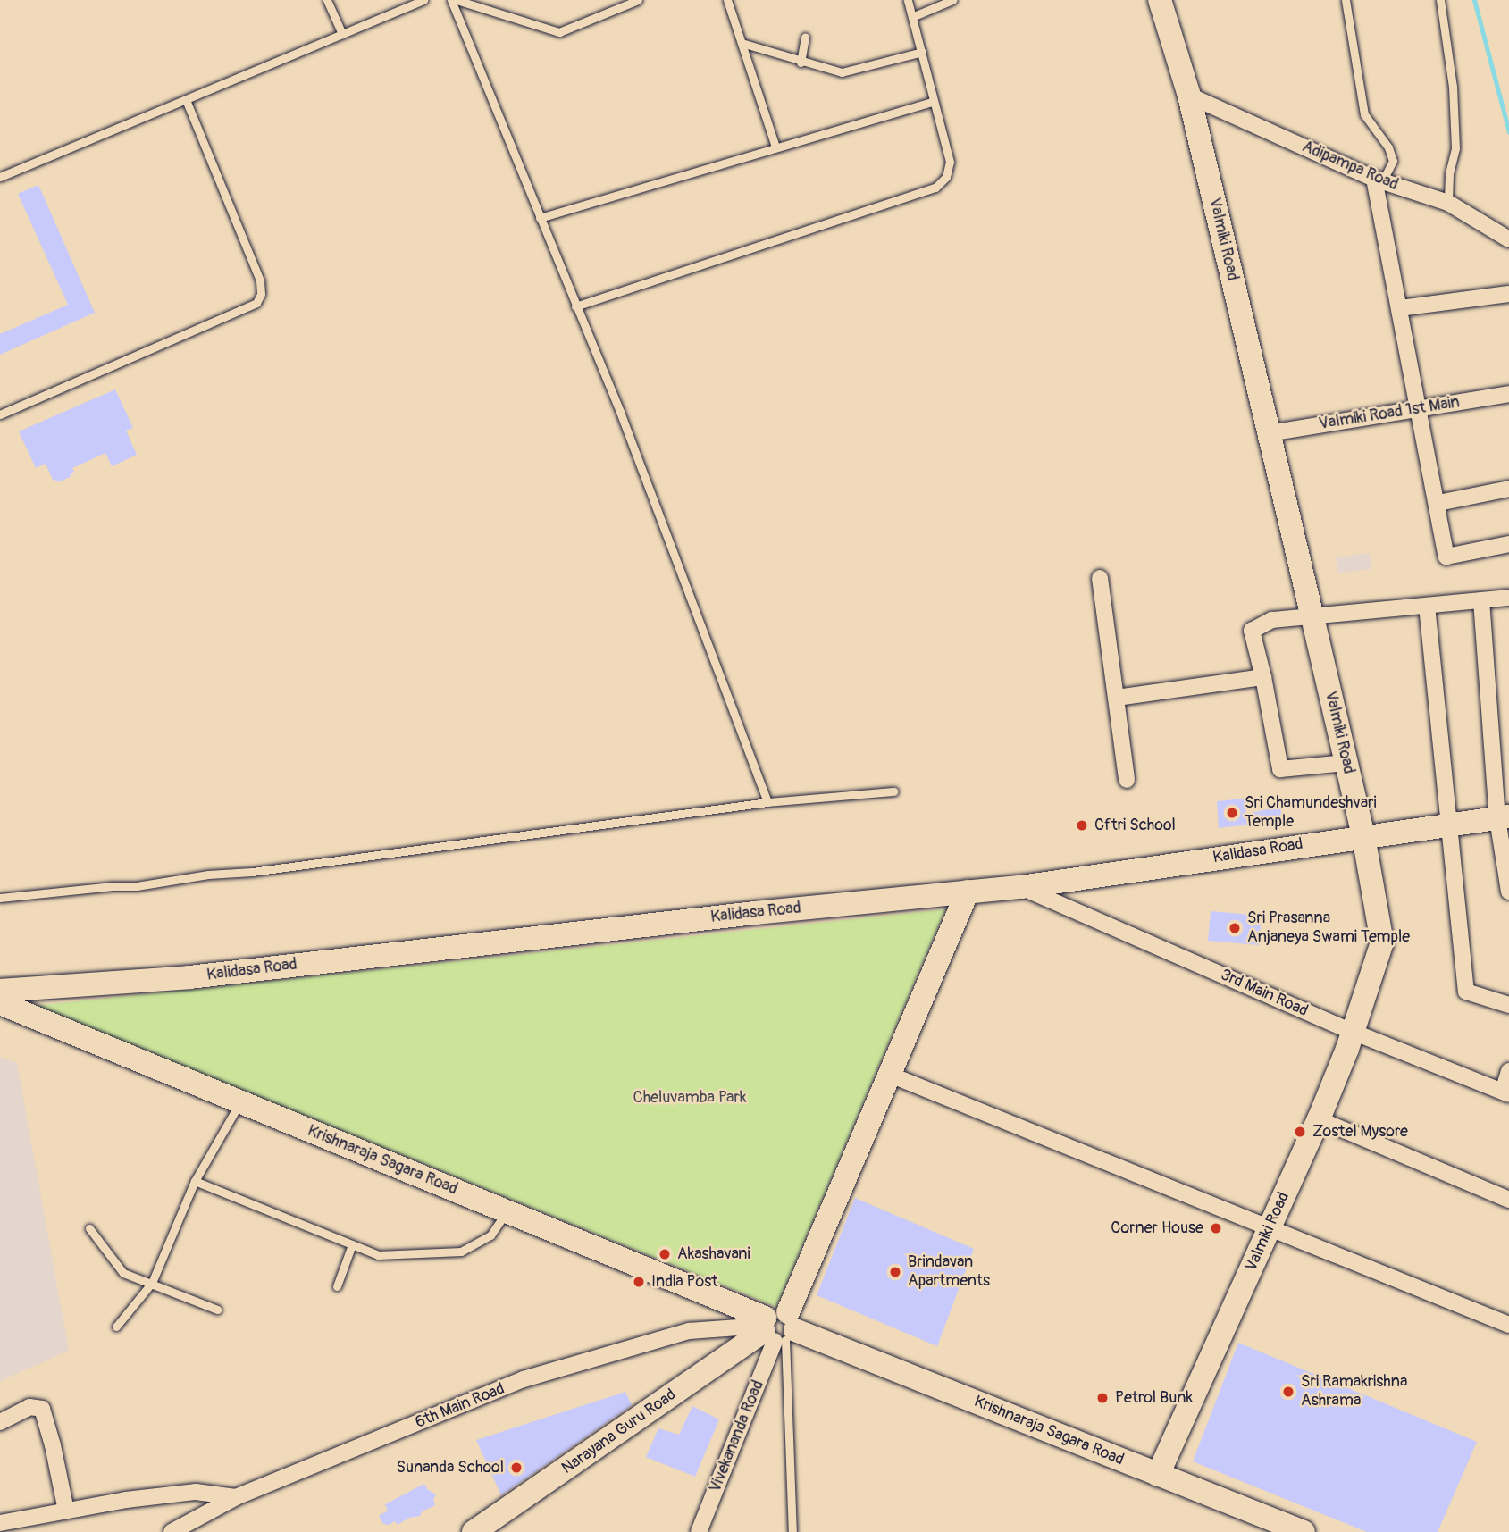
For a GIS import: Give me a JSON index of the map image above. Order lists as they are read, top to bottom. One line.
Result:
{"streets":{"street":["Adipampa Road","Valmiki Road","Valmiki Road 1st Main","Kalidasa Road","3rd Main Road","Krishnaraja Sagara Road","6th Main Road","Narayana Guru Road","Vivekananda Road"]},"crossings":[["Adipampa Road","Valmiki Road"],["Valmiki Road","Valmiki Road 1st Main"],["Valmiki Road","Kalidasa Road"],["Valmiki Road","3rd Main Road"],["Valmiki Road","Krishnaraja Sagara Road"],["Kalidasa Road","3rd Main Road"],["Krishnaraja Sagara Road","6th Main Road"],["Krishnaraja Sagara Road","Narayana Guru Road"],["Krishnaraja Sagara Road","Vivekananda Road"],["6th Main Road","Narayana Guru Road"],["6th Main Road","Vivekananda Road"],["Narayana Guru Road","Vivekananda Road"]],"parks":["Cheluvamba Park"],"places":["Sri Chamundeshvari Temple","Cftri School","Sri Prasanna Anjaneya Swami Temple","Zostel Mysore","Corner House","Akashavani","Brindavan Apartments","India Post","Sri Ramakrishna Ashrama","Petrol Bunk","Sunanda School"]}
